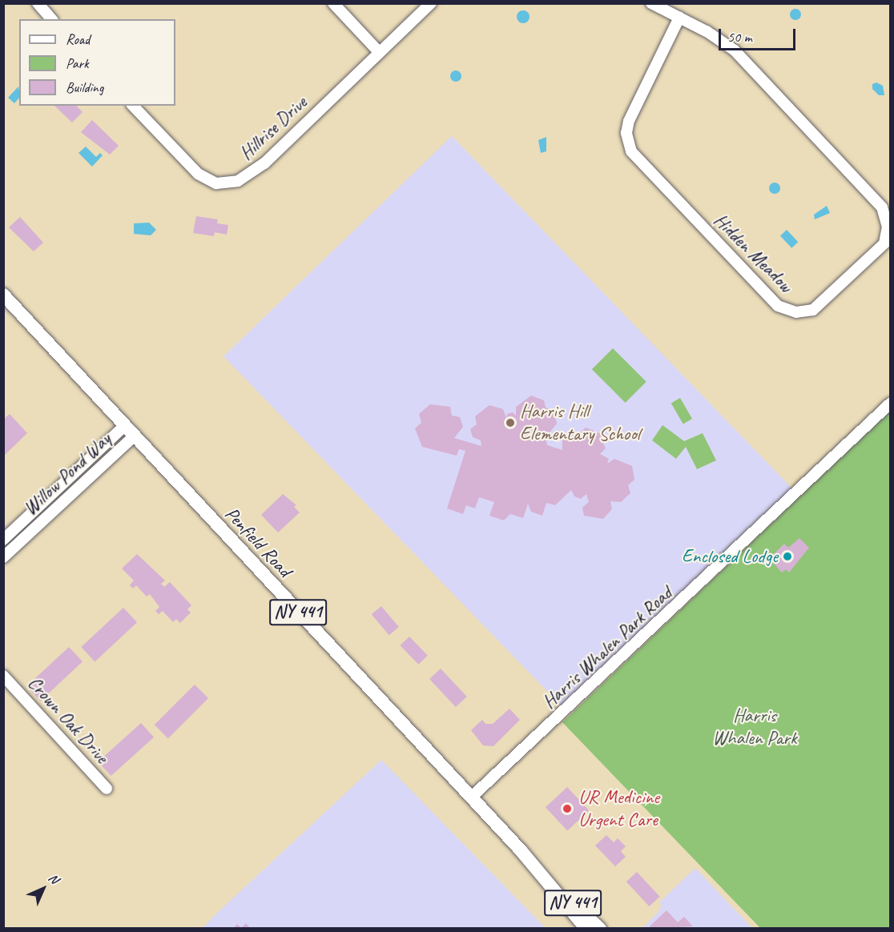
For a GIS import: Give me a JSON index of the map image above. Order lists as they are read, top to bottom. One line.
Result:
{"streets":{"main road":["Penfield Road","NY 441"],"street":["Hillrise Drive","Hidden Meadow","Willow Pond Way","Harris Whalen Park Road","Crown Oak Drive"]},"crossings":[["Willow Pond Way","Penfield Road"],["Penfield Road","Harris Whalen Park Road"]],"parks":["Harris Whalen Park"],"places":["Harris Hill Elementary School","Enclosed Lodge","UR Medicine Urgent Care"],"legend":["Road","Park","Building"],"scale_bar":"50 m","north":"top right"}
